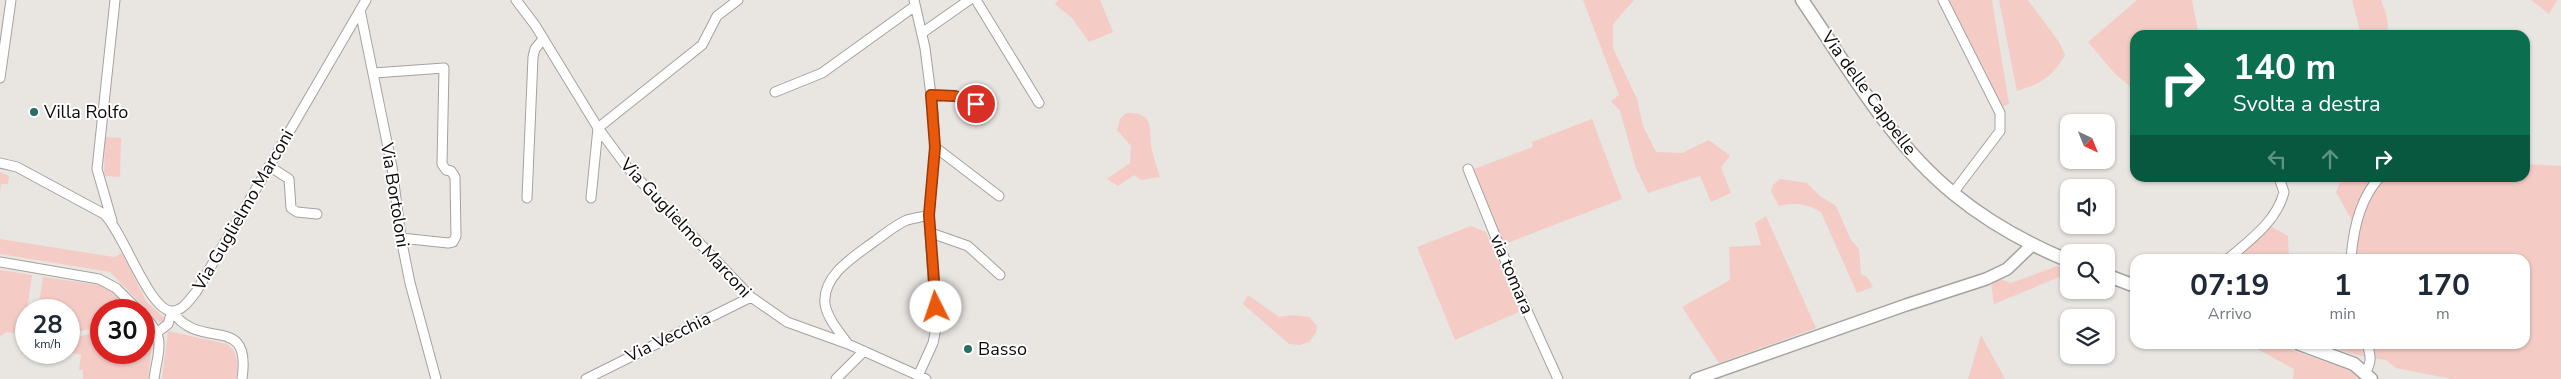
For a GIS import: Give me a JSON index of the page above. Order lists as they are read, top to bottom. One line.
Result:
{"streets":{"main road":["Via delle Cappelle"],"street":["Via Bortoloni","Via Guglielmo Marconi","via tomara","Via Vecchia"]},"crossings":[["Via Bortoloni","Via Guglielmo Marconi"],["Via Guglielmo Marconi","Via Vecchia"]],"places":["Villa Rolfo","Basso"],"north":"bottom right","page":{"turn":["140 m","Svolta a destra"],"eta":["07:19","Arrivo","1","min","170","m"],"speed":"28 km/h","limit":"30"}}
